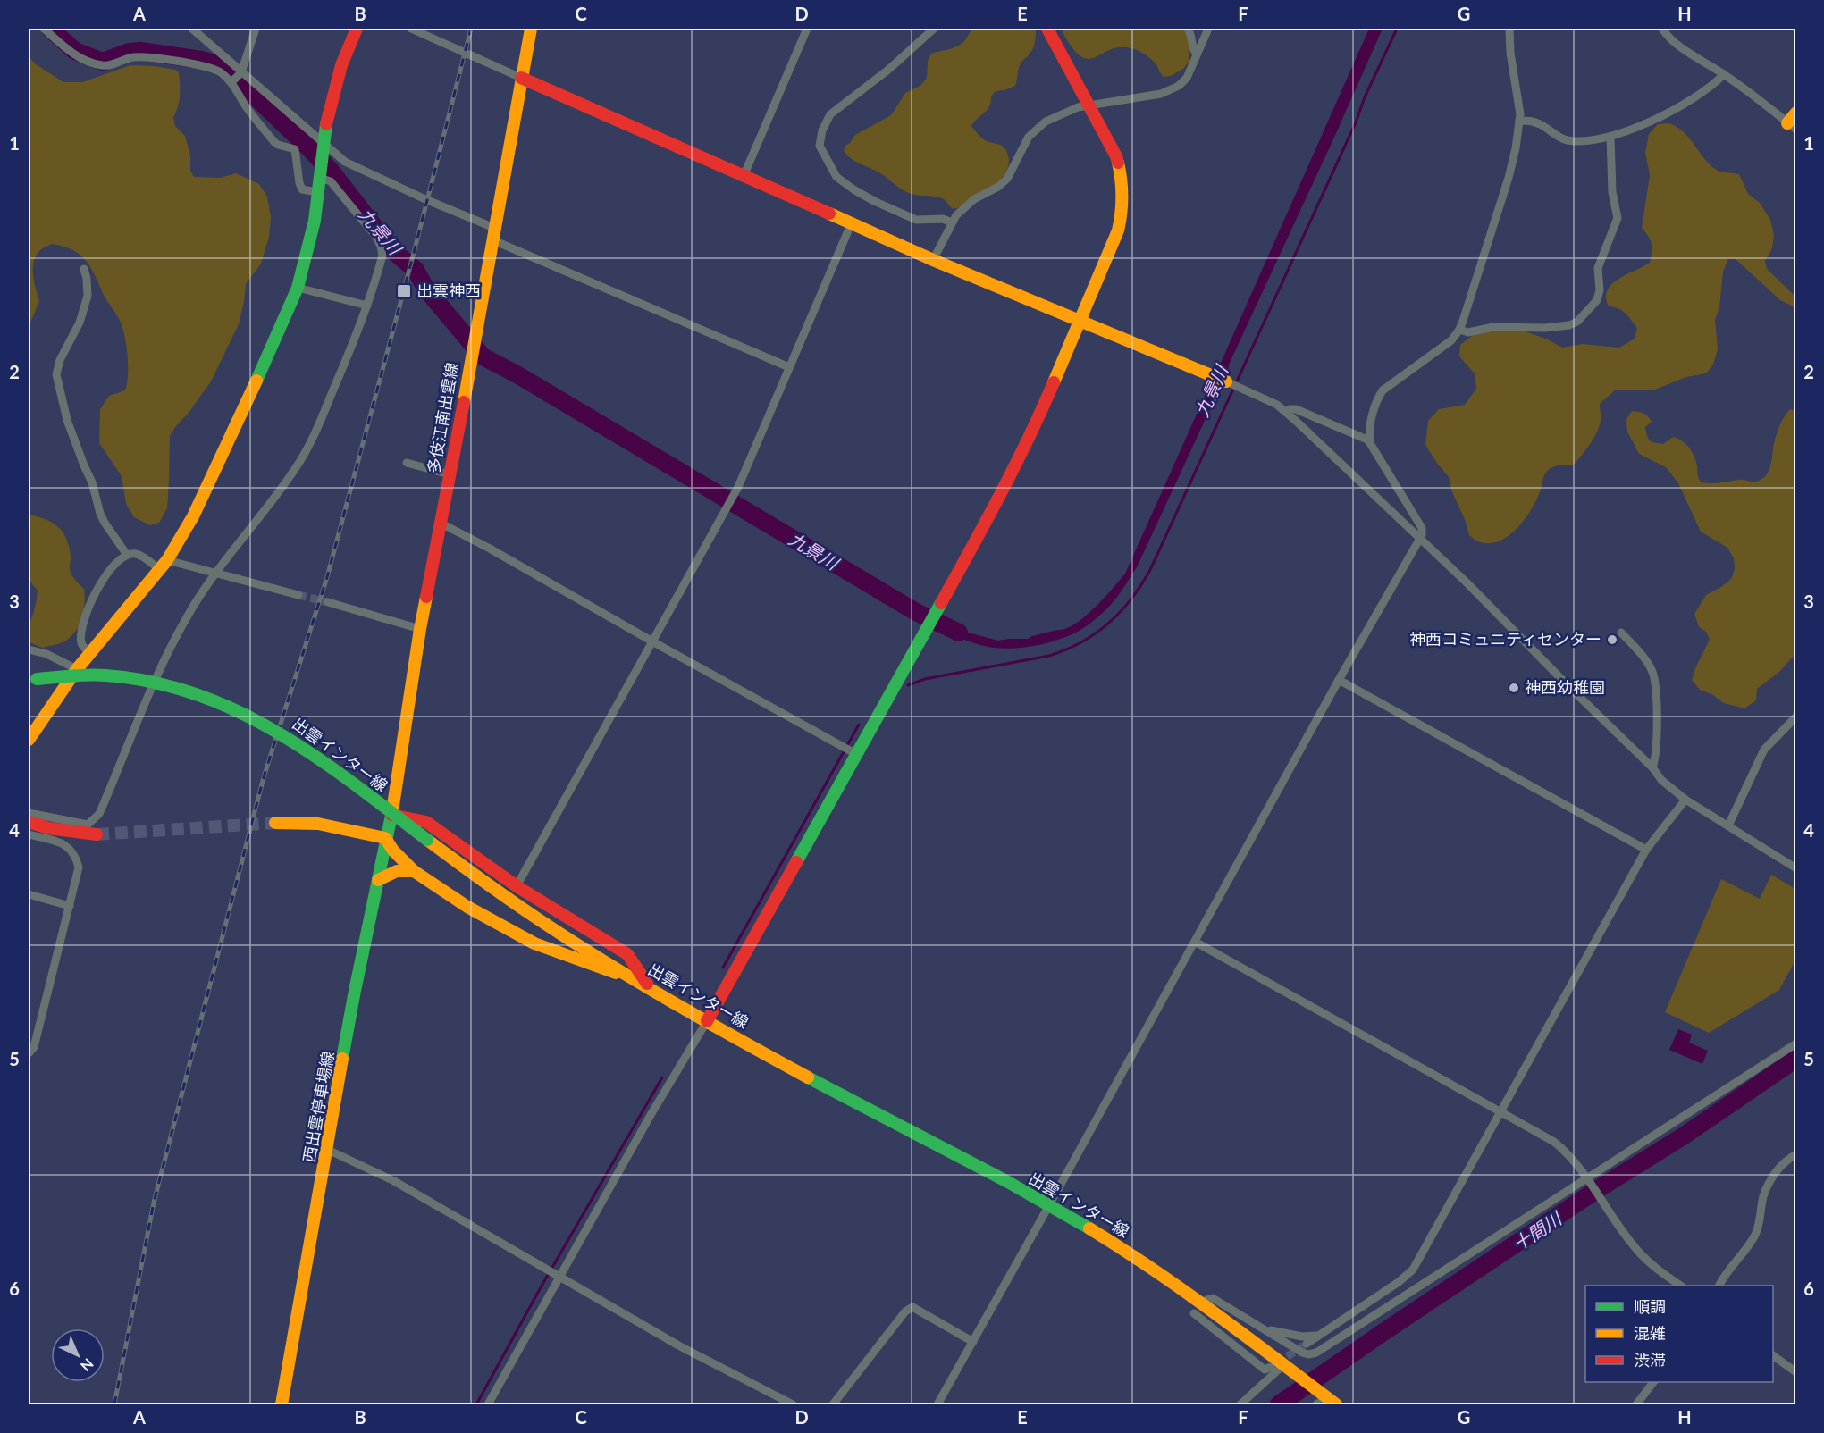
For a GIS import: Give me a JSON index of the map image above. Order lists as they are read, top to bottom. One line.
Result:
{"streets":{"main road":["多伎江南出雲線","出雲インター線","西出雲停車場線"]},"crossings":[["多伎江南出雲線","西出雲停車場線"]],"water":["九景川","十間川"],"places":{"transit":["出雲神西"],"other":["神西コミュニティセンター","神西幼稚園"]},"legend":["順調","混雑","渋滞"],"north":"bottom right","grid":{"columns":["A","B","C","D","E","F","G","H"],"rows":["1","2","3","4","5","6"]}}
